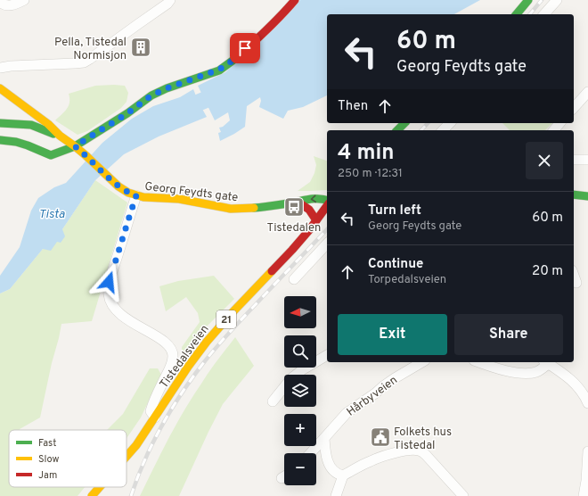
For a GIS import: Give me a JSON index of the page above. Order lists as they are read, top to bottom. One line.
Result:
{"streets":{"main road":["Georg Feydts gate","21","Tistedalsveien"],"street":["Hårbyveien"]},"water":["Tista"],"places":{"building":["Pella, Tistedal Normisjon"],"bus stop":["Tistedalen"],"public building":["Folkets hus Tistedal"]},"legend":["Fast","Slow","Jam"],"north":"left","page":{"turn":["60 m","Georg Feydts gate"],"then":"Then","heading":["4 min","250 m · 12:31"],"list":[{"name":"Turn left","note":"Georg Feydts gate","value":"60 m"},{"name":"Continue","note":"Torpedalsveien","value":"20 m"}],"map_buttons":["+","−"],"buttons":["Exit","Share"]}}
